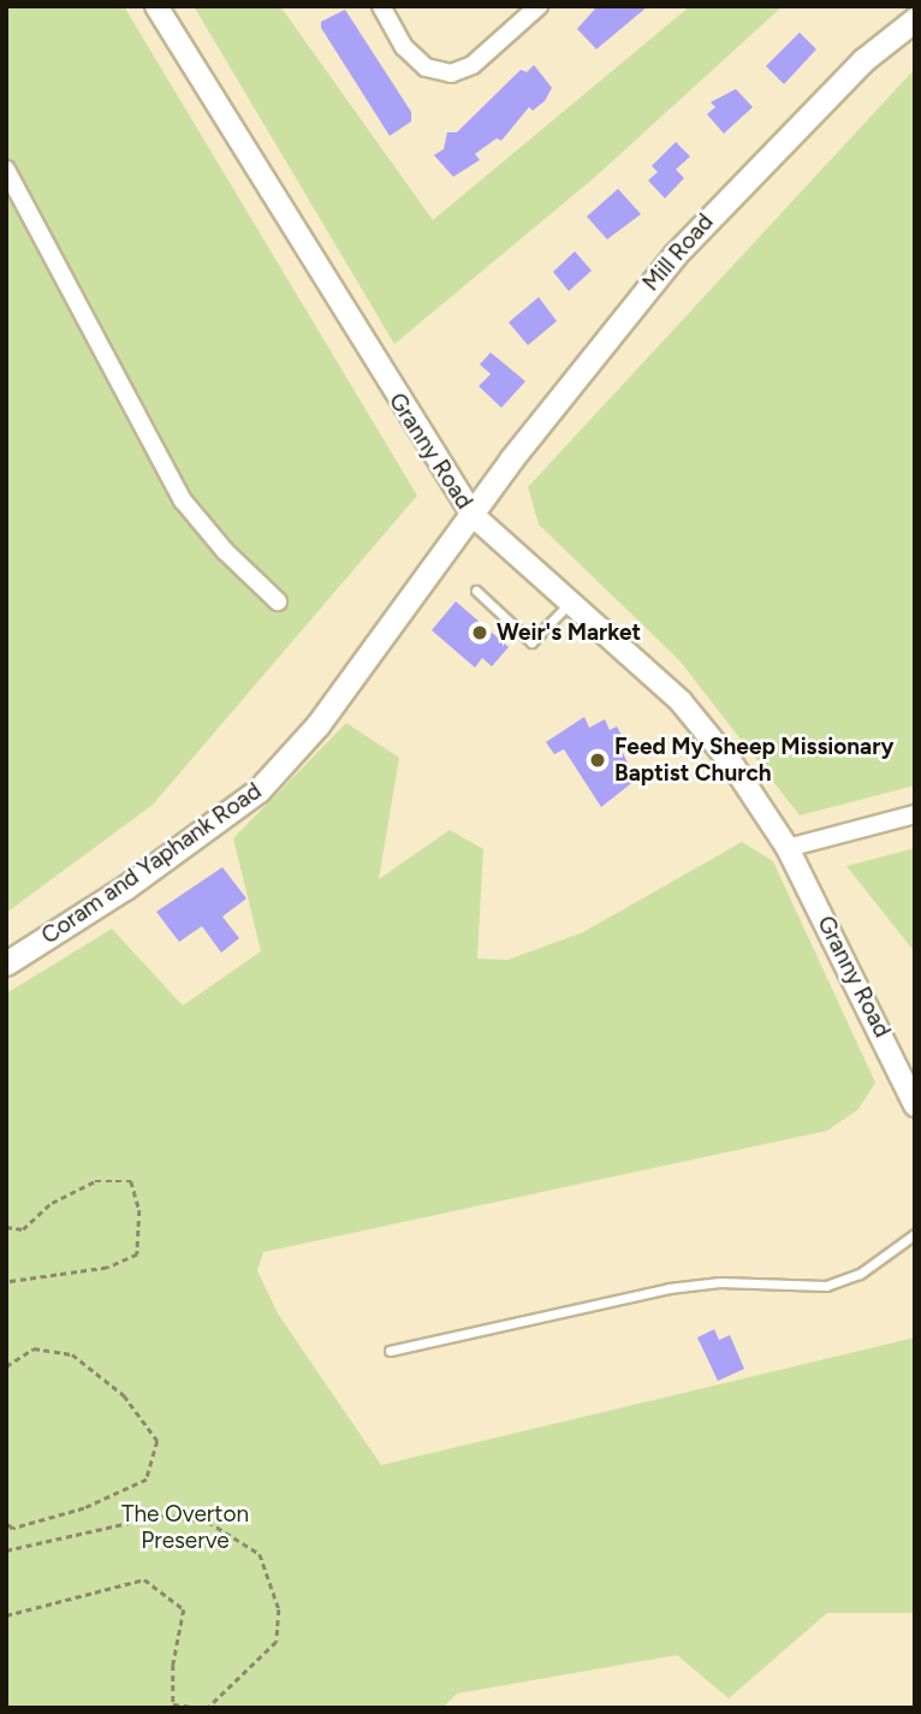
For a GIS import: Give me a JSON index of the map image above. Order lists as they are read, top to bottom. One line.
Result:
{"streets":{"main road":["Mill Road","Coram and Yaphank Road"],"street":["Granny Road"]},"crossings":[["Mill Road","Granny Road"],["Mill Road","Coram and Yaphank Road"],["Granny Road","Coram and Yaphank Road"]],"parks":["The Overton Preserve"],"places":["Weir's Market","Feed My Sheep Missionary Baptist Church"]}
